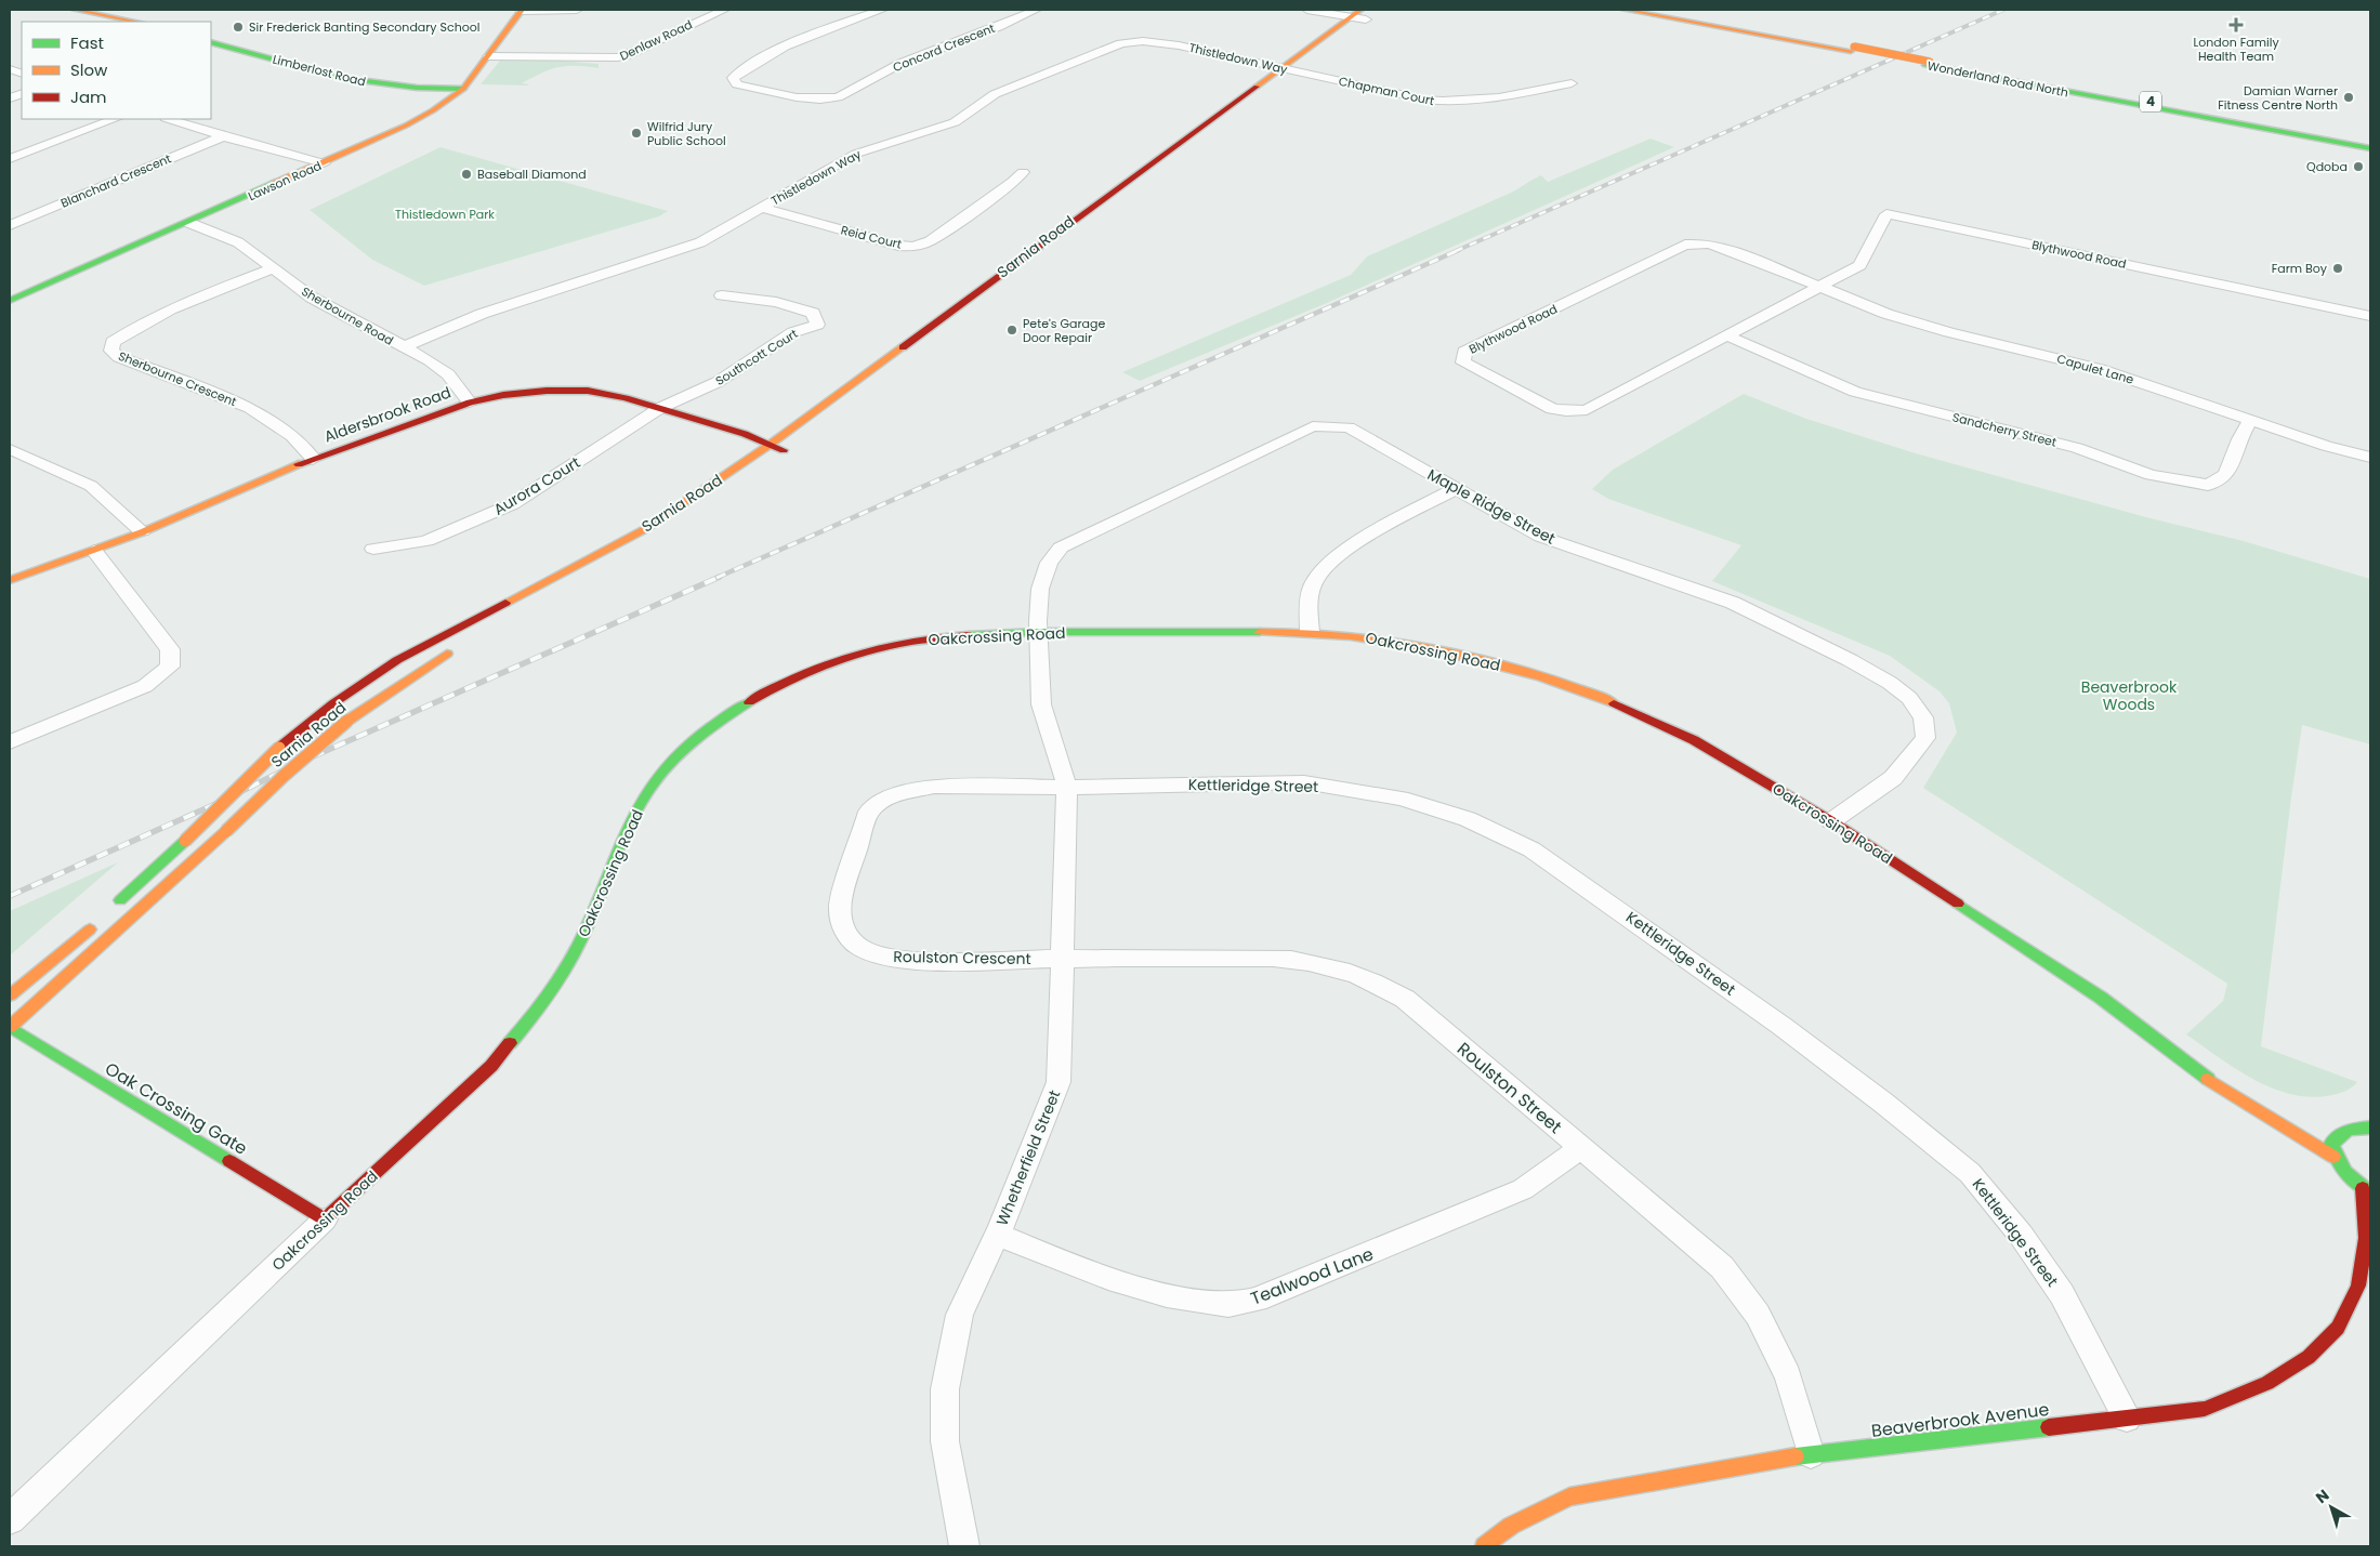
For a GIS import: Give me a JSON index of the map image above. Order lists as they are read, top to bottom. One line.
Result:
{"streets":{"street":["Denlaw Road","Concord Crescent","Thistledown Way","Limberlost Road","Wonderland Road North","Chapman Court","4","Blanchard Crescent","Lawson Road","Reid Court","Sarnia Road","Blythwood Road","Sherbourne Road","Southcott Court","Capulet Lane","Sherbourne Crescent","Aldersbrook Road","Sandcherry Street","Aurora Court","Maple Ridge Street","Oakcrossing Road","Kettleridge Street","Roulston Crescent","Roulston Street","Oak Crossing Gate","Whetherfield Street","Tealwood Lane","Beaverbrook Avenue"]},"crossings":[["Denlaw Road","Lawson Road"],["Thistledown Way","Chapman Court"],["Thistledown Way","Reid Court"],["Thistledown Way","Sarnia Road"],["Thistledown Way","Sherbourne Road"],["Limberlost Road","Lawson Road"],["Chapman Court","Sarnia Road"],["Lawson Road","Sherbourne Road"],["Sarnia Road","Aldersbrook Road"],["Sarnia Road","Oak Crossing Gate"],["Blythwood Road","Capulet Lane"],["Blythwood Road","Sandcherry Street"],["Sherbourne Road","Sherbourne Crescent"],["Sherbourne Road","Aldersbrook Road"],["Southcott Court","Aldersbrook Road"],["Southcott Court","Aurora Court"],["Capulet Lane","Sandcherry Street"],["Sherbourne Crescent","Aldersbrook Road"],["Aldersbrook Road","Aurora Court"],["Maple Ridge Street","Oakcrossing Road"],["Maple Ridge Street","Whetherfield Street"],["Oakcrossing Road","Oak Crossing Gate"],["Oakcrossing Road","Whetherfield Street"],["Kettleridge Street","Roulston Crescent"],["Kettleridge Street","Whetherfield Street"],["Kettleridge Street","Beaverbrook Avenue"],["Roulston Crescent","Roulston Street"],["Roulston Crescent","Whetherfield Street"],["Roulston Street","Whetherfield Street"],["Roulston Street","Tealwood Lane"],["Roulston Street","Beaverbrook Avenue"],["Whetherfield Street","Tealwood Lane"]],"parks":["Thistledown Park","Beaverbrook Woods"],"places":{"health":["London Family Health Team"],"other":["Sir Frederick Banting Secondary School","Damian Warner Fitness Centre North","Wilfrid Jury Public School","Qdoba","Baseball Diamond","Farm Boy","Pete's Garage Door Repair"]},"legend":["Fast","Slow","Jam"],"north":"top left"}
